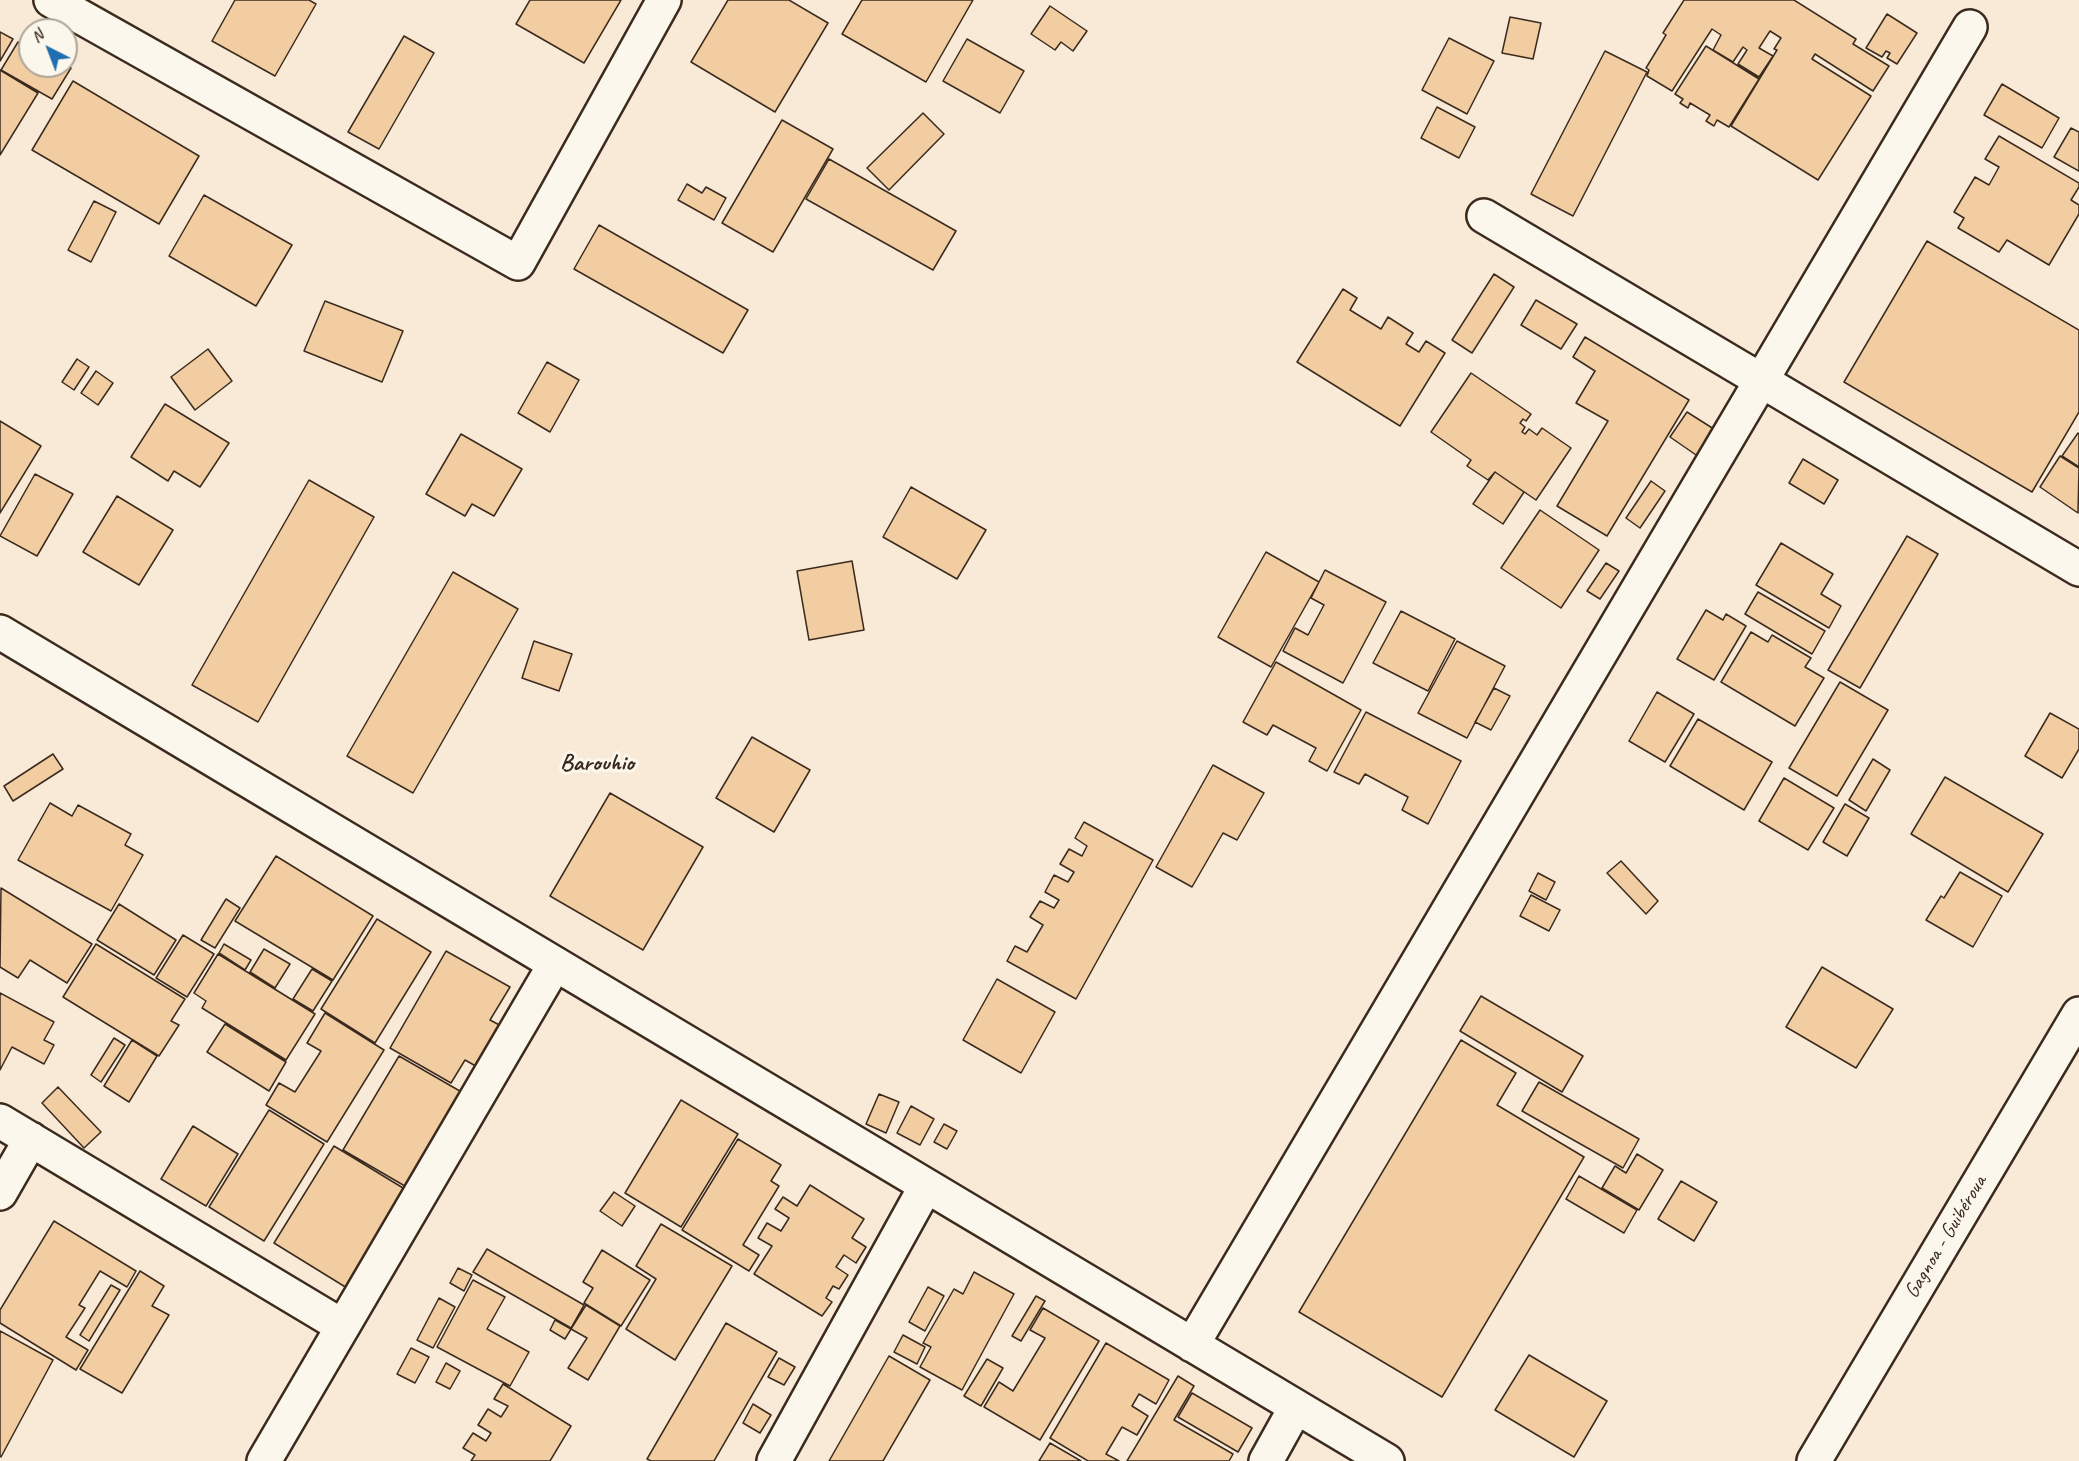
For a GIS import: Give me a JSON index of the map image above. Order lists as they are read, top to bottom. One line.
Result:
{"streets":{"street":["Gagnoa - Guibéroua"]},"districts":["Barouhio"],"north":"top left"}
